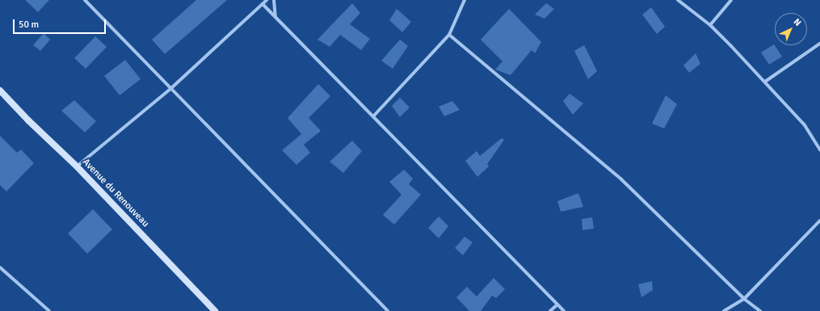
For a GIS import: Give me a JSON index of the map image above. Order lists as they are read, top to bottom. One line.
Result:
{"streets":{"main road":["Avenue du Renouveau"]},"scale_bar":"50 m","north":"top right"}
